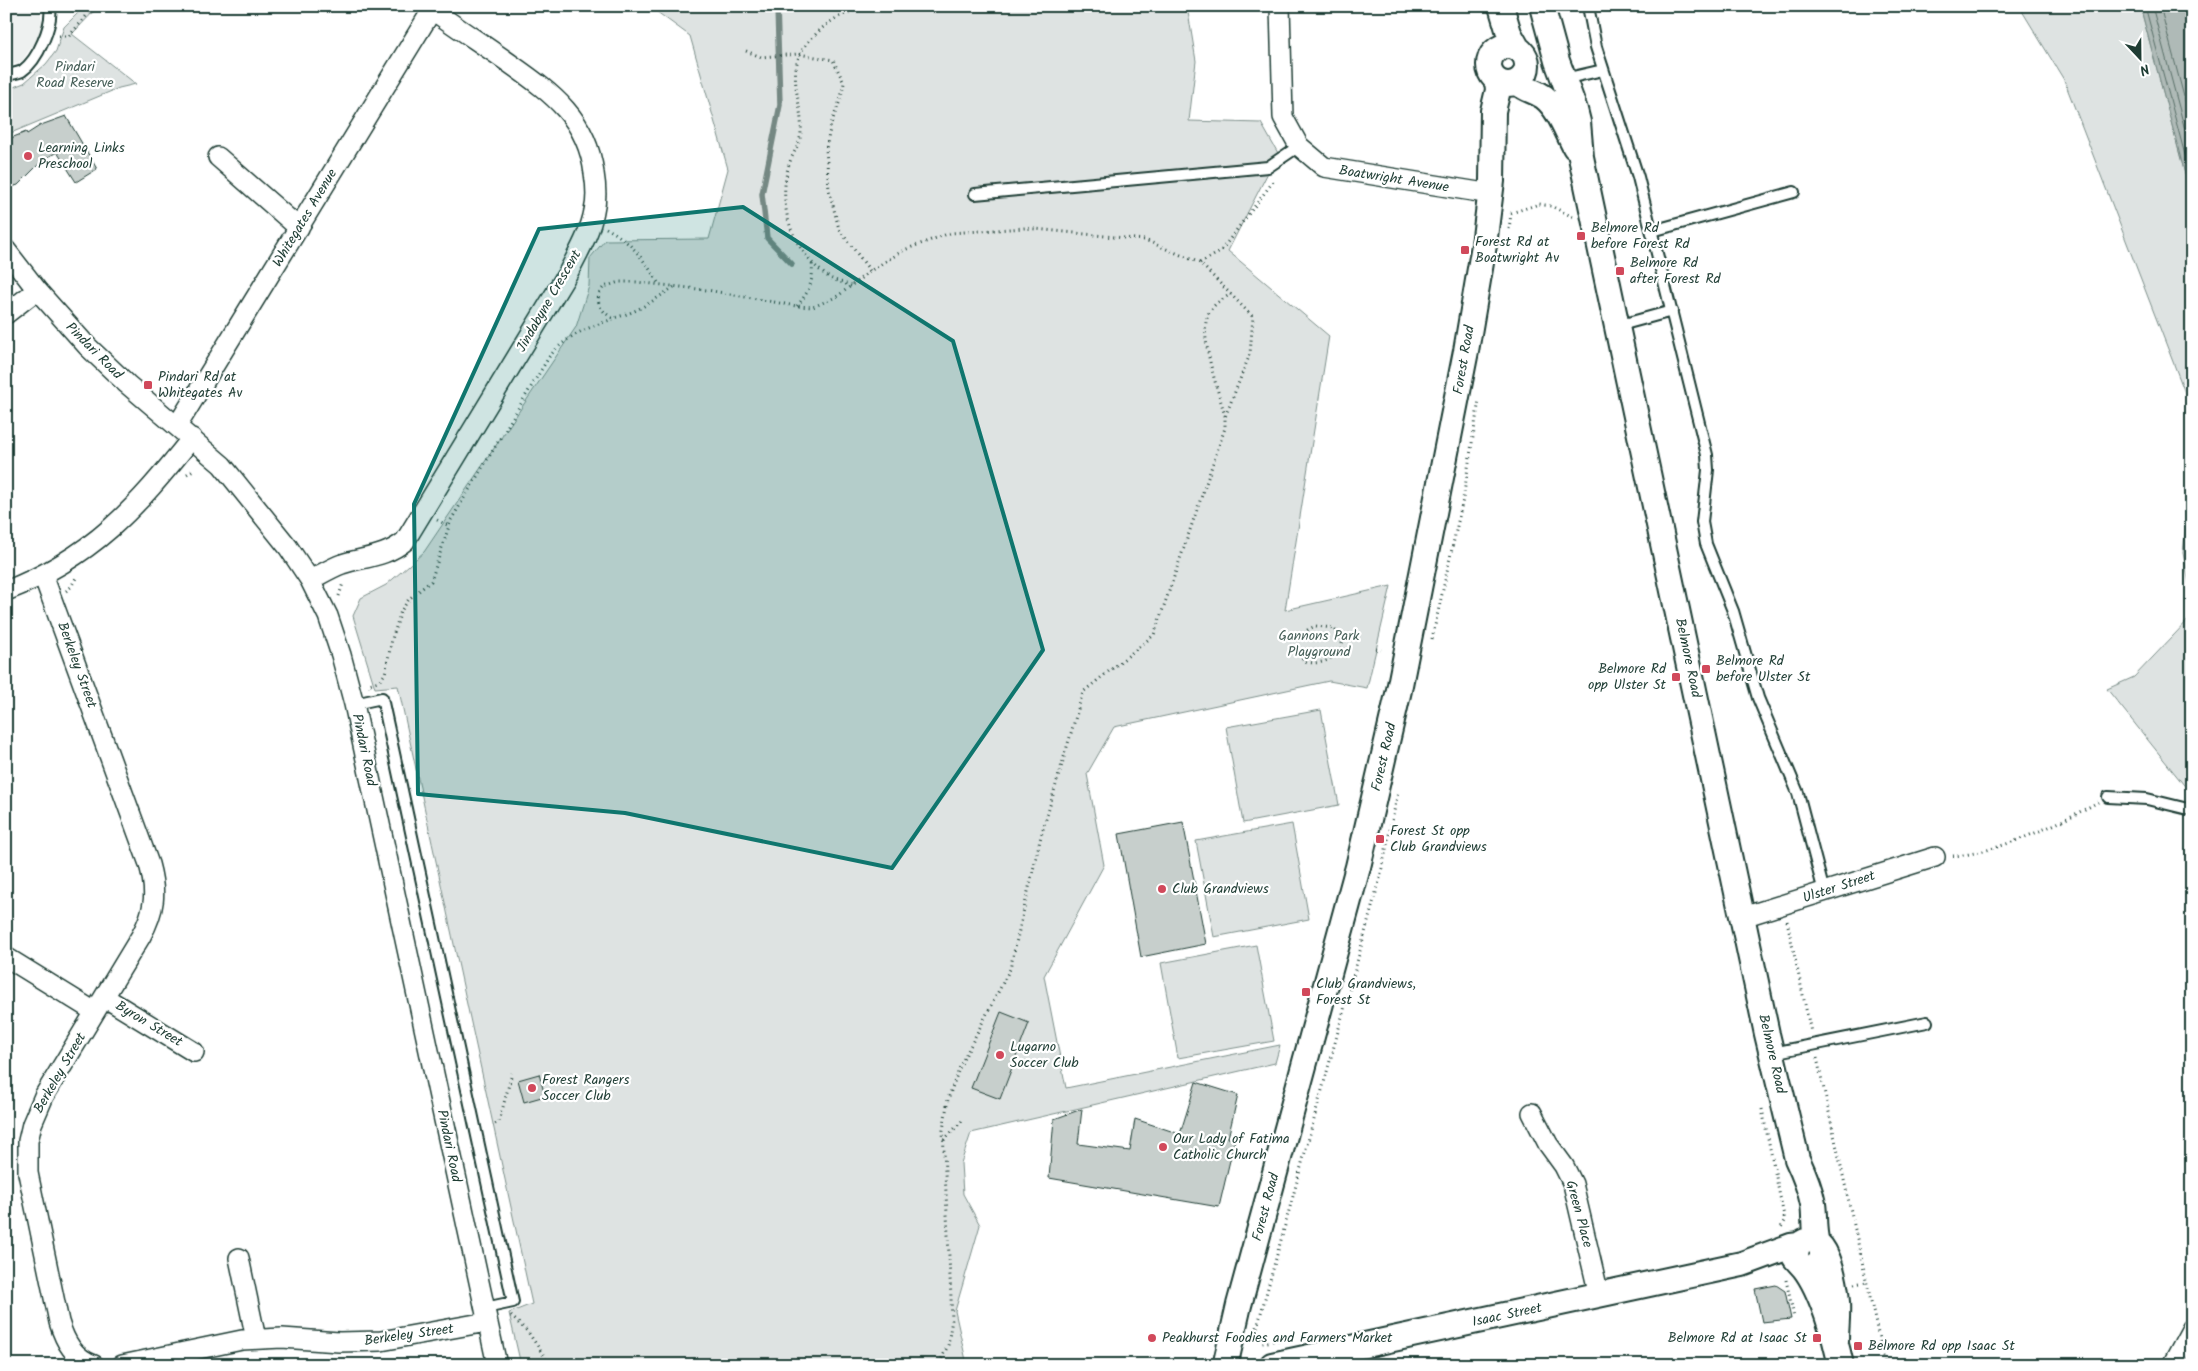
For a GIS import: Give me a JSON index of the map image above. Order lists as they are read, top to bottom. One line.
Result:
{"streets":{"street":["Boatwright Avenue","Whitegates Avenue","Jindabyne Crescent","Pindari Road","Forest Road","Belmore Road","Berkeley Street","Ulster Street","Byron Street","Green Place","Isaac Street"]},"crossings":[["Boatwright Avenue","Forest Road"],["Whitegates Avenue","Jindabyne Crescent"],["Whitegates Avenue","Pindari Road"],["Jindabyne Crescent","Pindari Road"],["Pindari Road","Berkeley Street"],["Forest Road","Belmore Road"],["Belmore Road","Ulster Street"],["Belmore Road","Isaac Street"],["Berkeley Street","Byron Street"],["Green Place","Isaac Street"]],"parks":["Pindari Road Reserve","Gannons Park Playground"],"places":{"other":["Learning Links Preschool","Club Grandviews","Lugarno Soccer Club","Forest Rangers Soccer Club","Our Lady of Fatima Catholic Church","Peakhurst Foodies and Farmers Market"],"transit":["Belmore Rd before Forest Rd","Forest Rd at Boatwright Av","Belmore Rd after Forest Rd","Pindari Rd at Whitegates Av","Belmore Rd before Ulster St","Belmore Rd opp Ulster St","Forest St opp Club Grandviews","Club Grandviews, Forest St","Belmore Rd at Isaac St","Belmore Rd opp Isaac St"]},"north":"bottom"}
